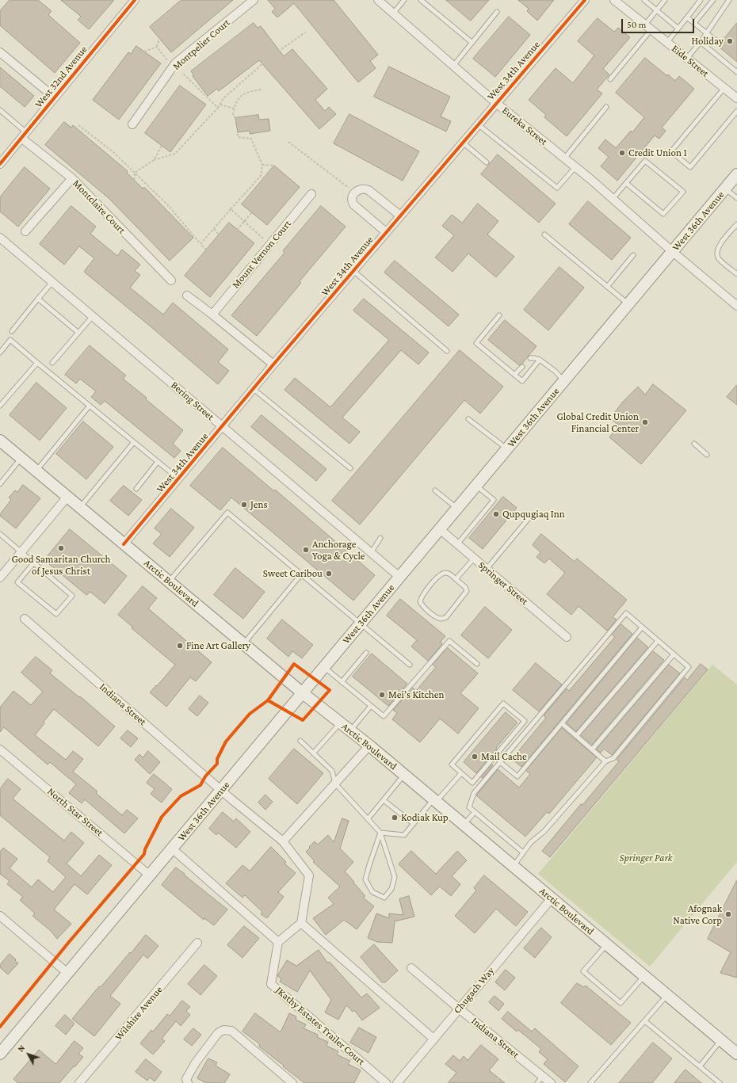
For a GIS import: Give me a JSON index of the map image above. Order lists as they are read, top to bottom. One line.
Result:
{"streets":{"main road":["West 36th Avenue","Arctic Boulevard"],"street":["Montpelier Court","Eide Street","West 34th Avenue","West 32nd Avenue","Eureka Street","Montclaire Court","Mount Vernon Court","Bering Street","Springer Street","Indiana Street","North Star Street","Chugach Way","Wilshire Avenue","JKathy Estates Trailer Court"]},"crossings":[["West 34th Avenue","Eureka Street"],["West 34th Avenue","Bering Street"],["West 34th Avenue","Arctic Boulevard"],["West 32nd Avenue","Montclaire Court"],["Eureka Street","West 36th Avenue"],["West 36th Avenue","Bering Street"],["West 36th Avenue","Arctic Boulevard"],["West 36th Avenue","Springer Street"],["West 36th Avenue","Indiana Street"],["West 36th Avenue","North Star Street"],["Arctic Boulevard","Chugach Way"],["Indiana Street","Chugach Way"]],"parks":["Springer Park"],"places":["Holiday","Credit Union 1","Global Credit Union Financial Center","Jens","Qupqugiaq Inn","Good Samaritan Church of Jesus Christ","Anchorage Yoga & Cycle","Sweet Caribou","Fine Art Gallery","Mei’s Kitchen","Mail Cache","Kodiak Kup","Afognak Native Corp"],"scale_bar":"50 m","north":"top left"}
